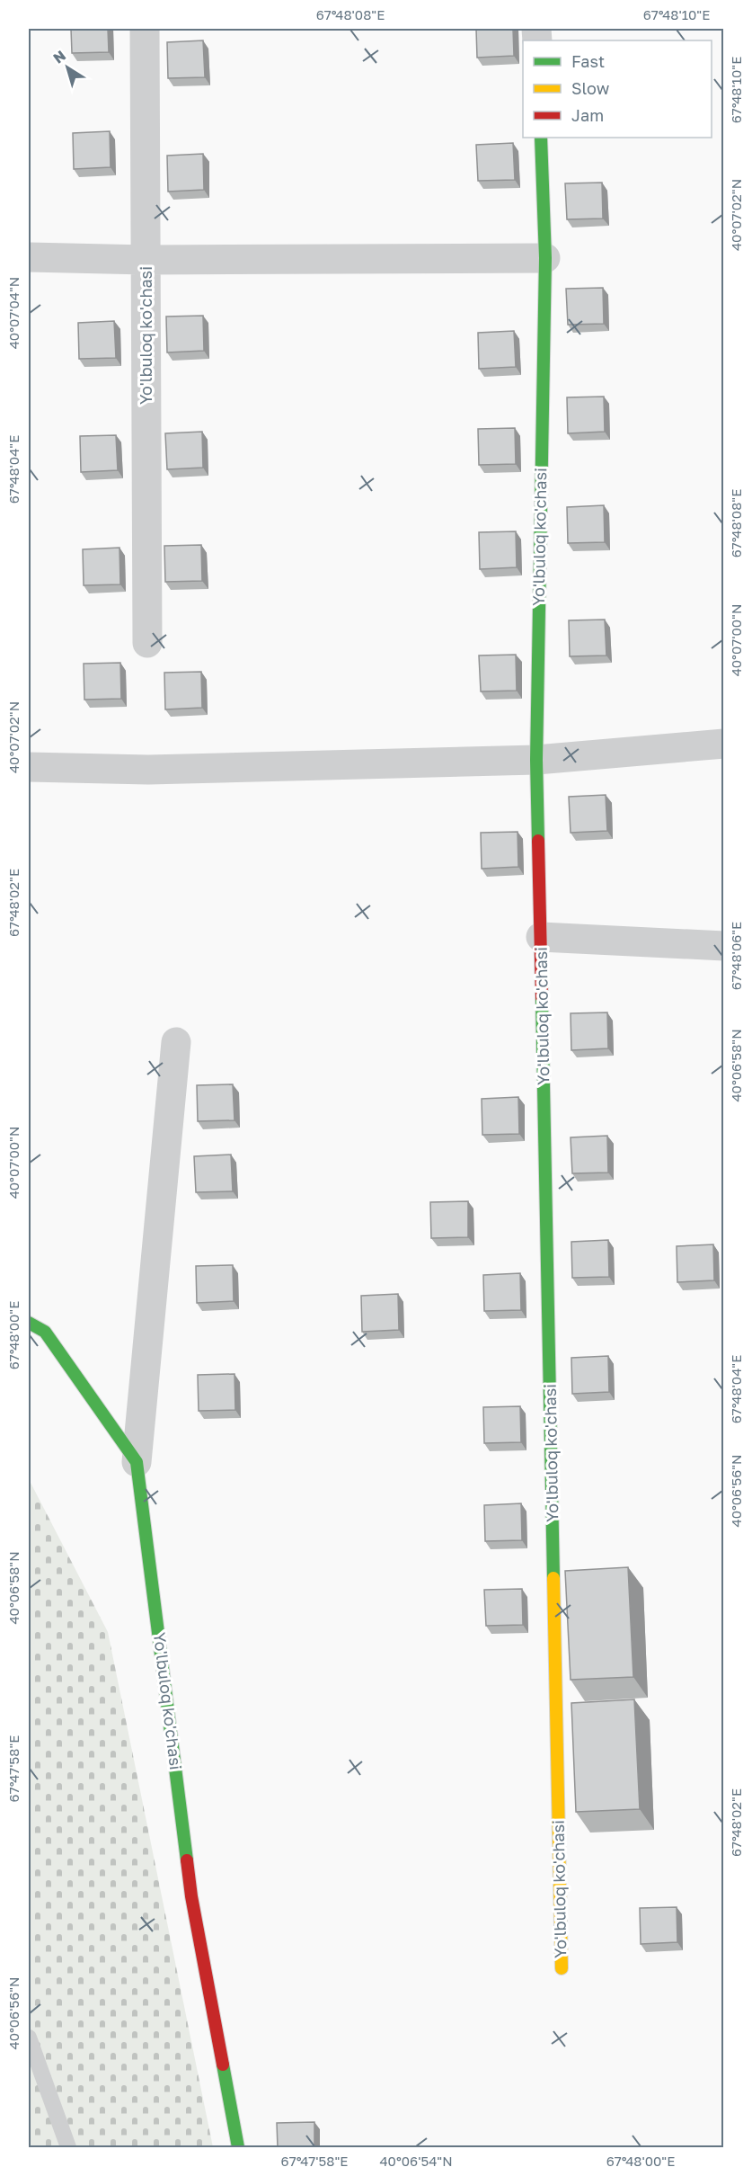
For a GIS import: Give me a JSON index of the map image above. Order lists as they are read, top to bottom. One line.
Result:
{"streets":{"street":["Yo'lbuloq ko'chasi"]},"legend":["Fast","Slow","Jam"],"north":"top left","coordinates":["67°48'08\"E","67°48'10\"E","40°07'02\"N","40°07'04\"N","67°48'04\"E","40°07'00\"N","67°48'02\"E","67°48'06\"E","40°06'58\"N","67°48'00\"E","40°06'56\"N","67°47'58\"E","40°06'54\"N"]}
